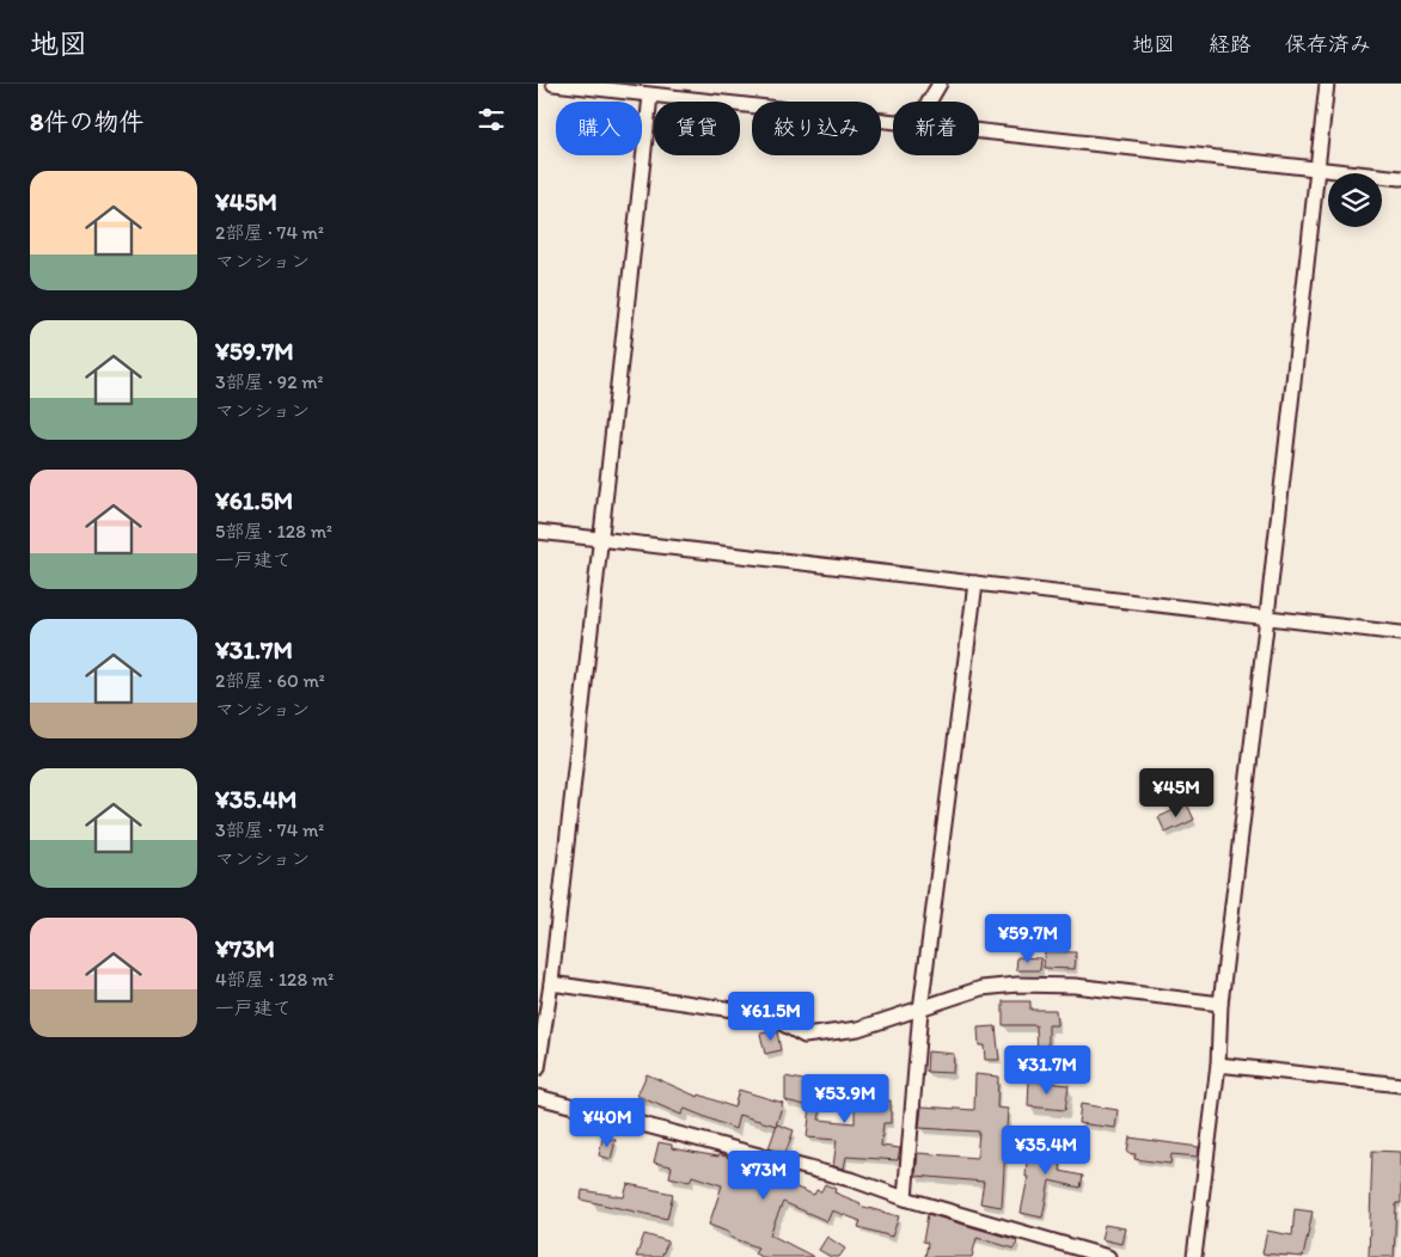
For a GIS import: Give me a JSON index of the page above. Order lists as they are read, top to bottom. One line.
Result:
{"page":{"header":"地図","nav":["地図","経路","保存済み"],"heading":"8件の物件","chip":["購入","賃貸","絞り込み","新着"],"list":[{"name":"¥45M","note":"2部屋 · 74 m² · マンション"},{"name":"¥59.7M","note":"3部屋 · 92 m² · マンション"},{"name":"¥61.5M","note":"5部屋 · 128 m² · 一戸建て"},{"name":"¥31.7M","note":"2部屋 · 60 m² · マンション"},{"name":"¥35.4M","note":"3部屋 · 74 m² · マンション"},{"name":"¥73M","note":"4部屋 · 128 m² · 一戸建て"}],"price":["¥45M","¥59.7M","¥61.5M","¥31.7M","¥53.9M","¥40M","¥35.4M","¥73M"]}}
